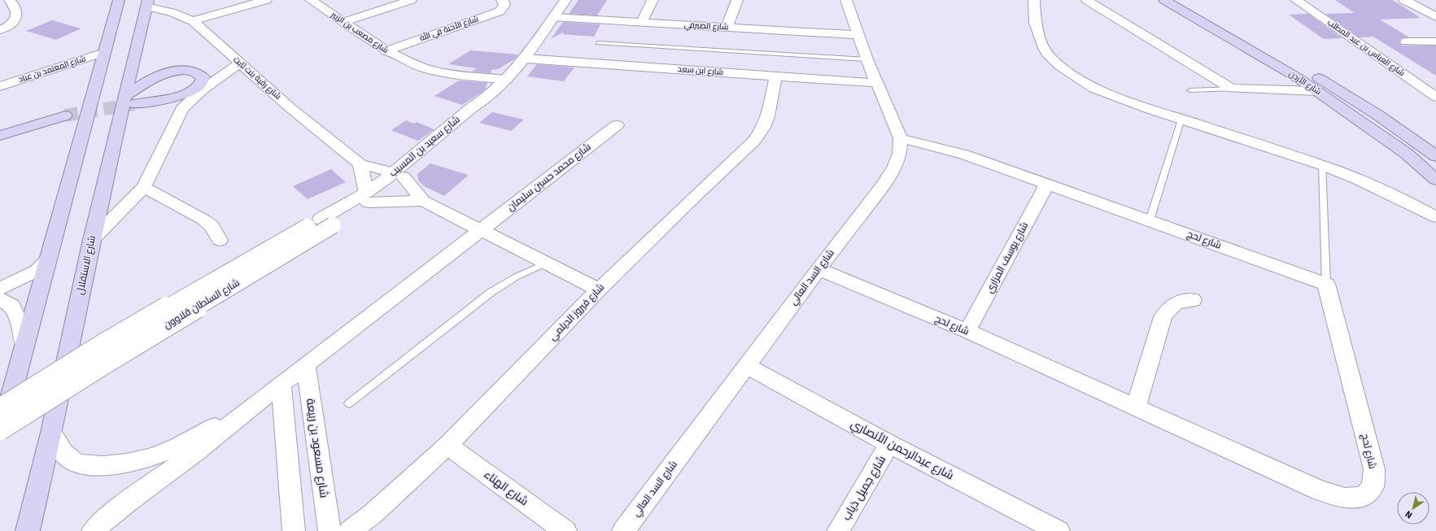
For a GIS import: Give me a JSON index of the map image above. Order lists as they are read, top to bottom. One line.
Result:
{"streets":{"highway":["شارع الأردن","شارع الاستقلال"],"street":["شارع الصيرفي","شارع الأحبة في الله","شارع مصعب بن الزبير","شارع العباس بن عبد المطلب","شارع المعتمد بن عباد","شارع ابن سعد","شارع رقية بنت ثابت","شارع سعيد بن المسيب","شارع محمد حسين سليمان","شارع لحج","شارع يوسف المزاري","شارع السد العالي","شارع السلطان قلاوون","شارع فيروز الديلمي","شارع مسعود بن ربيعة","شارع عبدالرحمن الأنصاري","شارع الهناء","شارع جميل ذياب"]},"crossings":[["شارع الصيرفي","شارع سعيد بن المسيب"],["شارع الصيرفي","شارع السد العالي"],["شارع الأحبة في الله","شارع مصعب بن الزبير"],["شارع مصعب بن الزبير","شارع سعيد بن المسيب"],["شارع ابن سعد","شارع سعيد بن المسيب"],["شارع ابن سعد","شارع السد العالي"],["شارع ابن سعد","شارع فيروز الديلمي"],["شارع رقية بنت ثابت","شارع سعيد بن المسيب"],["شارع رقية بنت ثابت","شارع الاستقلال"],["شارع رقية بنت ثابت","شارع السلطان قلاوون"],["شارع سعيد بن المسيب","شارع السلطان قلاوون"],["شارع محمد حسين سليمان","شارع مسعود بن ربيعة"],["شارع لحج","شارع يوسف المزاري"],["شارع لحج","شارع السد العالي"],["شارع السد العالي","شارع عبدالرحمن الأنصاري"],["شارع فيروز الديلمي","شارع الهناء"],["شارع عبدالرحمن الأنصاري","شارع جميل ذياب"]],"north":"bottom left"}
